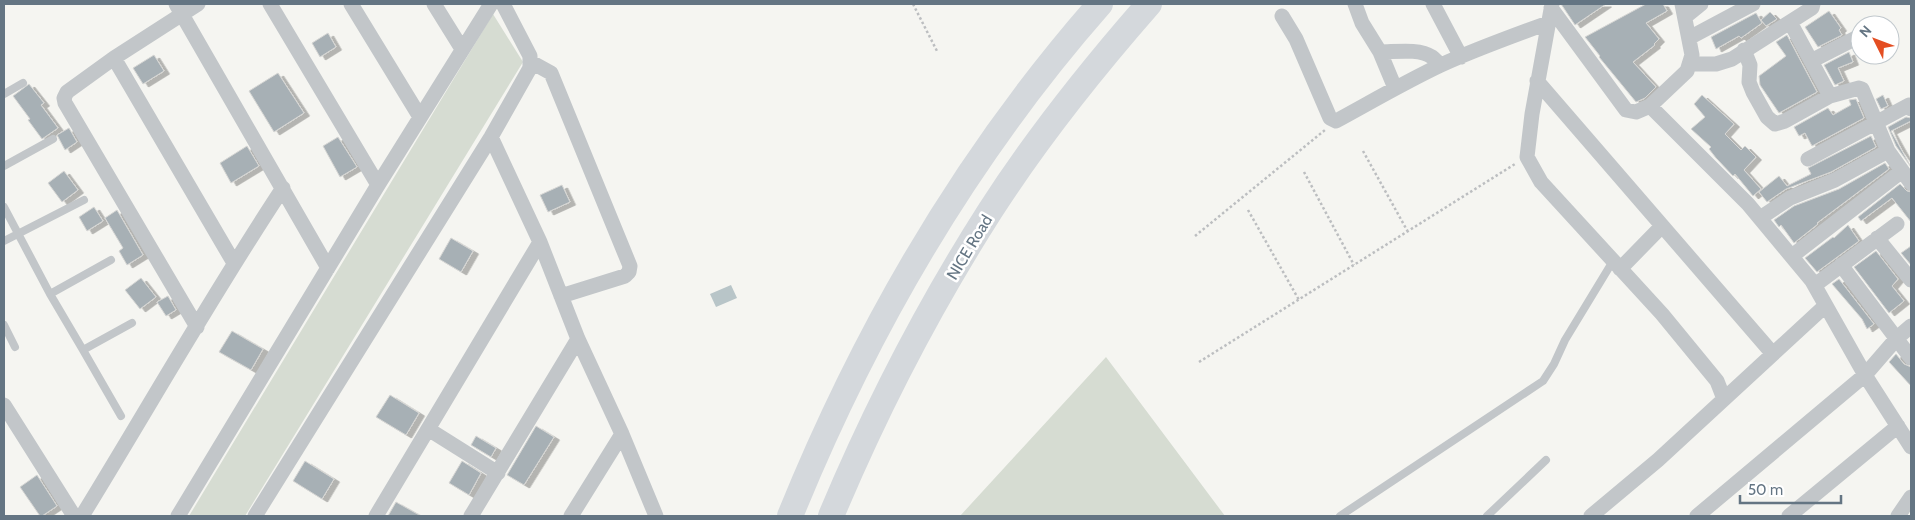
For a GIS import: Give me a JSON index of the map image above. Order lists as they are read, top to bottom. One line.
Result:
{"streets":{"highway":["NICE Road"]},"scale_bar":"50 m","north":"top left"}
